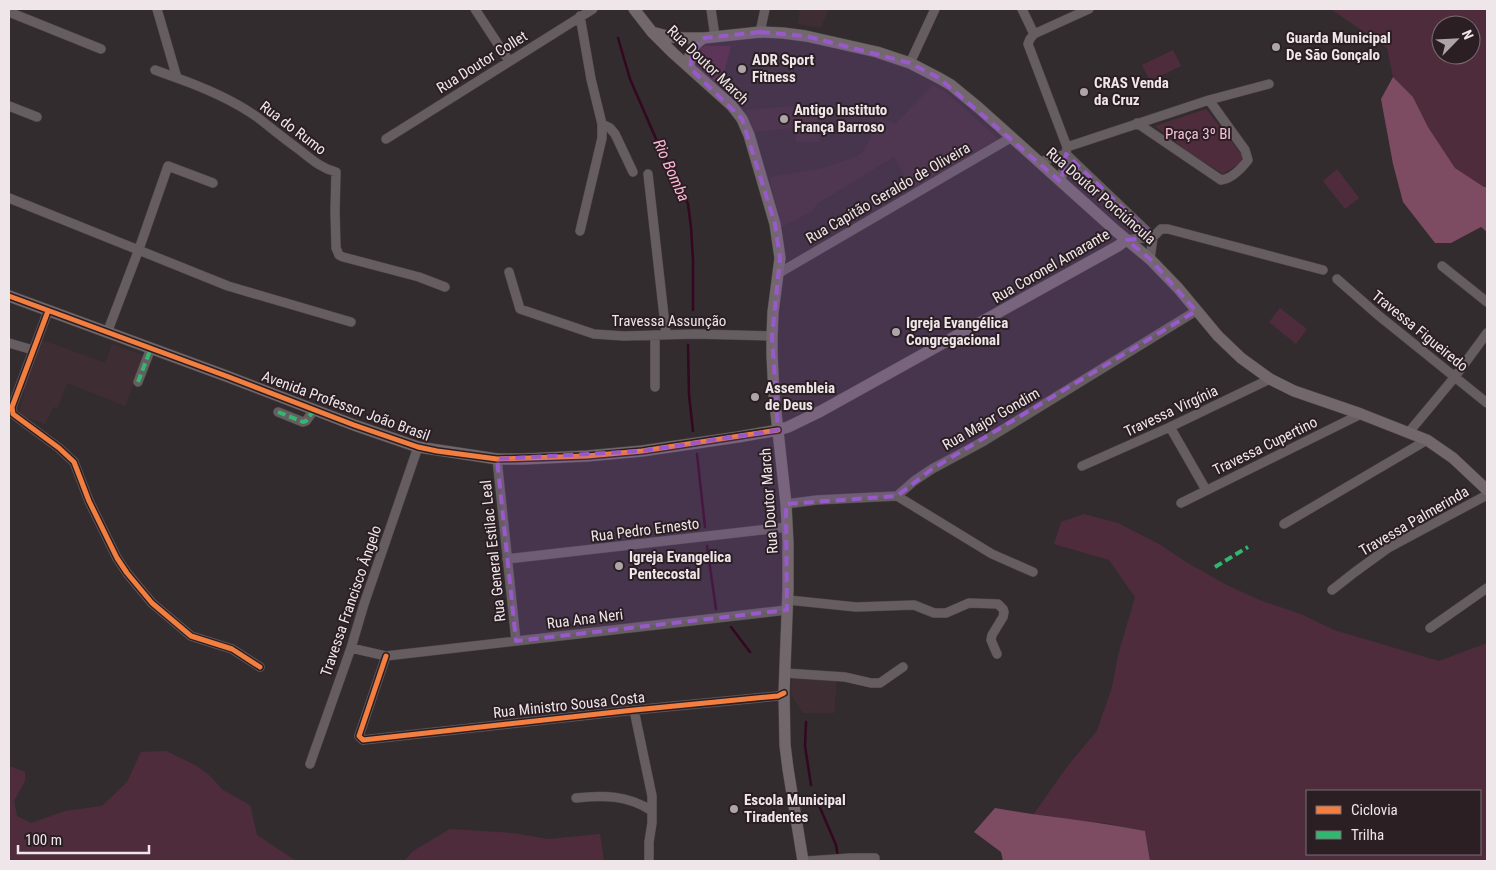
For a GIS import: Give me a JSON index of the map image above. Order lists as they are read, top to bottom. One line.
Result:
{"streets":{"main road":["Rua Doutor March","Rua Doutor Porciúncula","Rua Coronel Amarante","Avenida Professor João Brasil"],"street":["Rua Doutor Collet","Rua do Rumo","Rua Capitão Geraldo de Oliveira","Travessa Assunção","Travessa Figueiredo","Travessa Virgínia","Rua Major Gondim","Travessa Cupertino","Travessa Palmerinda","Rua Pedro Ernesto","Rua General Estilac Leal","Travessa Francisco Ângelo","Rua Ana Neri","Rua Ministro Sousa Costa"]},"crossings":[["Rua Doutor March","Rua Capitão Geraldo de Oliveira"],["Rua Doutor March","Rua Doutor Porciúncula"],["Rua Doutor March","Rua Coronel Amarante"],["Rua Doutor March","Travessa Assunção"],["Rua Doutor March","Avenida Professor João Brasil"],["Rua Doutor March","Rua Pedro Ernesto"],["Rua Doutor March","Rua Ana Neri"],["Rua Doutor March","Rua Ministro Sousa Costa"],["Rua Capitão Geraldo de Oliveira","Rua Doutor Porciúncula"],["Rua Doutor Porciúncula","Rua Coronel Amarante"],["Rua Doutor Porciúncula","Travessa Virgínia"],["Rua Doutor Porciúncula","Rua Major Gondim"],["Rua Doutor Porciúncula","Travessa Cupertino"],["Rua Coronel Amarante","Avenida Professor João Brasil"],["Avenida Professor João Brasil","Rua General Estilac Leal"],["Avenida Professor João Brasil","Travessa Francisco Ângelo"],["Rua Pedro Ernesto","Rua General Estilac Leal"],["Rua General Estilac Leal","Rua Ana Neri"],["Travessa Francisco Ângelo","Rua Ana Neri"],["Rua Ana Neri","Rua Ministro Sousa Costa"]],"water":["Rio Bomba"],"parks":["Praça 3º BI"],"places":["Guarda Municipal De São Gonçalo","ADR Sport Fitness","CRAS Venda da Cruz","Antigo Instituto França Barroso","Igreja Evangélica Congregacional","Assembleia de Deus","Igreja Evangelica Pentecostal","Escola Municipal Tiradentes"],"legend":["Ciclovia","Trilha"],"scale_bar":"100 m","north":"top right"}
